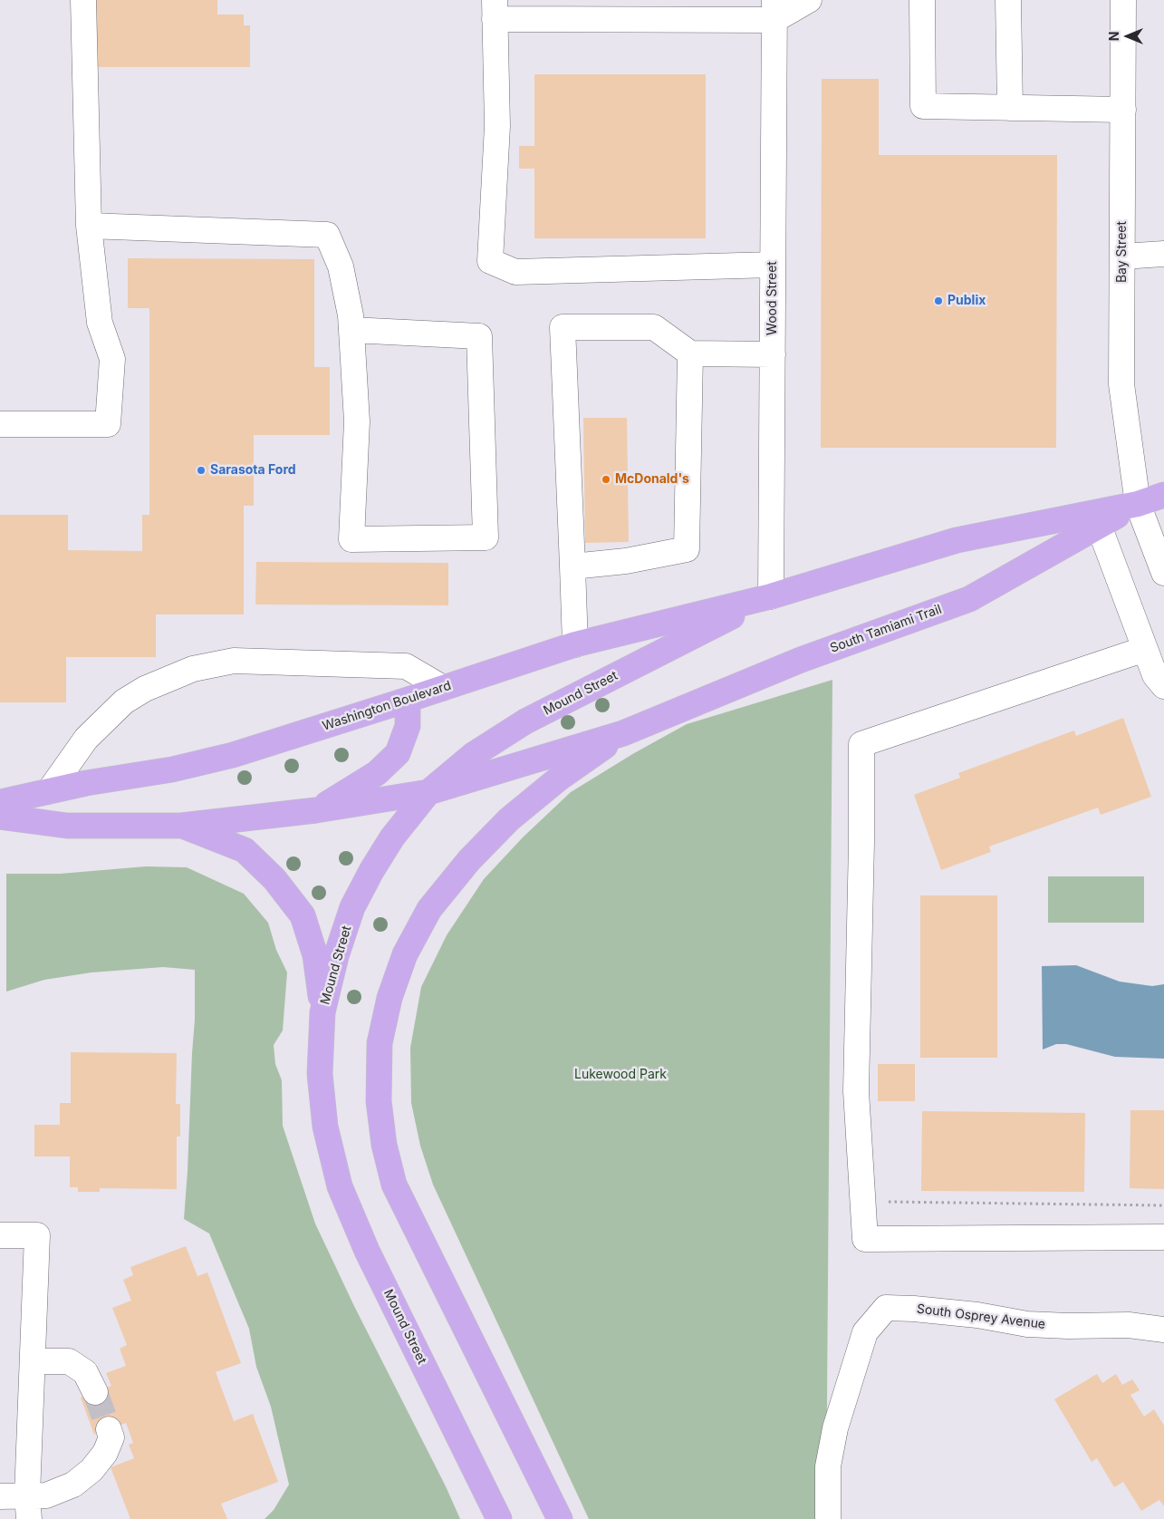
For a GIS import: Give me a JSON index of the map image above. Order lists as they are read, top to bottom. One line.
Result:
{"streets":{"main road":["South Tamiami Trail","Mound Street","Washington Boulevard"],"street":["Bay Street","Wood Street","South Osprey Avenue"]},"crossings":[["Bay Street","South Tamiami Trail"],["Wood Street","South Tamiami Trail"],["Wood Street","Mound Street"],["Wood Street","Washington Boulevard"],["South Tamiami Trail","Mound Street"],["South Tamiami Trail","Washington Boulevard"],["Mound Street","Washington Boulevard"]],"parks":["Lukewood Park"],"places":["Publix","Sarasota Ford","McDonald's"],"north":"left"}
